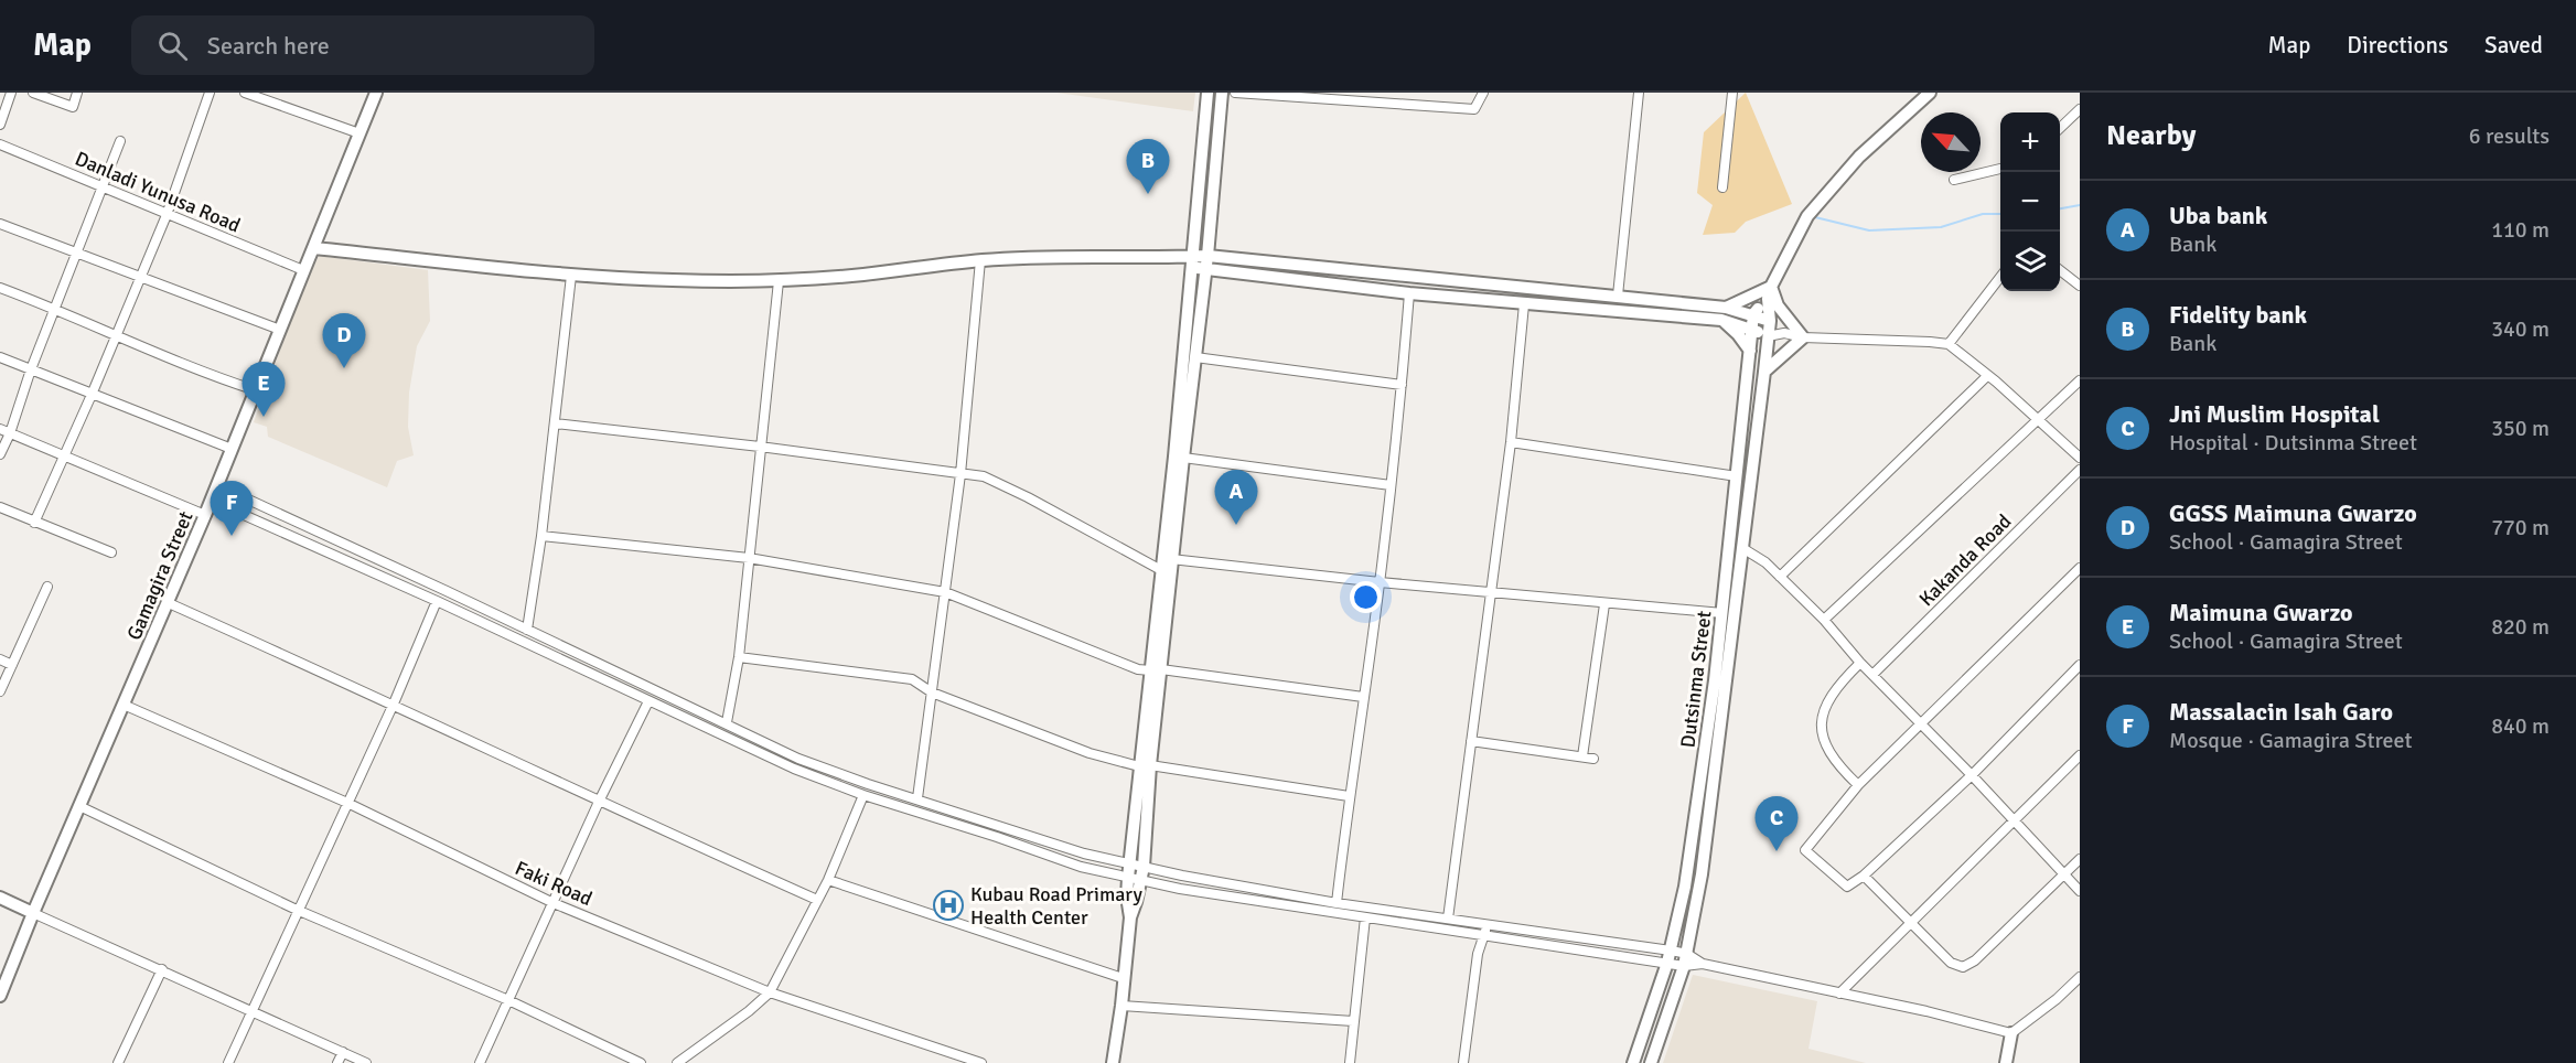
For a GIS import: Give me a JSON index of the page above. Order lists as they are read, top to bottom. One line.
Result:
{"streets":{"street":["Danladi Yunusa Road","Kakanda Road","Gamagira Street","Dutsinma Street","Faki Road"]},"crossings":[["Danladi Yunusa Road","Gamagira Street"],["Gamagira Street","Faki Road"]],"places":{"hospital":["Kubau Road Primary Health Center"]},"north":"top left","page":{"header":"Map","search":"Search here","nav":["Map","Directions","Saved"],"heading":["Nearby","6 results"],"map_buttons":["+","−"],"pins":["B","D","E","A","F","C"],"list":[{"mark":"A","name":"Uba bank","note":"Bank","value":"110 m"},{"mark":"B","name":"Fidelity bank","note":"Bank","value":"340 m"},{"mark":"C","name":"Jni Muslim Hospital","note":"Hospital · Dutsinma Street","value":"350 m"},{"mark":"D","name":"GGSS Maimuna Gwarzo","note":"School · Gamagira Street","value":"770 m"},{"mark":"E","name":"Maimuna Gwarzo","note":"School · Gamagira Street","value":"820 m"},{"mark":"F","name":"Massalacin Isah Garo","note":"Mosque · Gamagira Street","value":"840 m"}]}}
